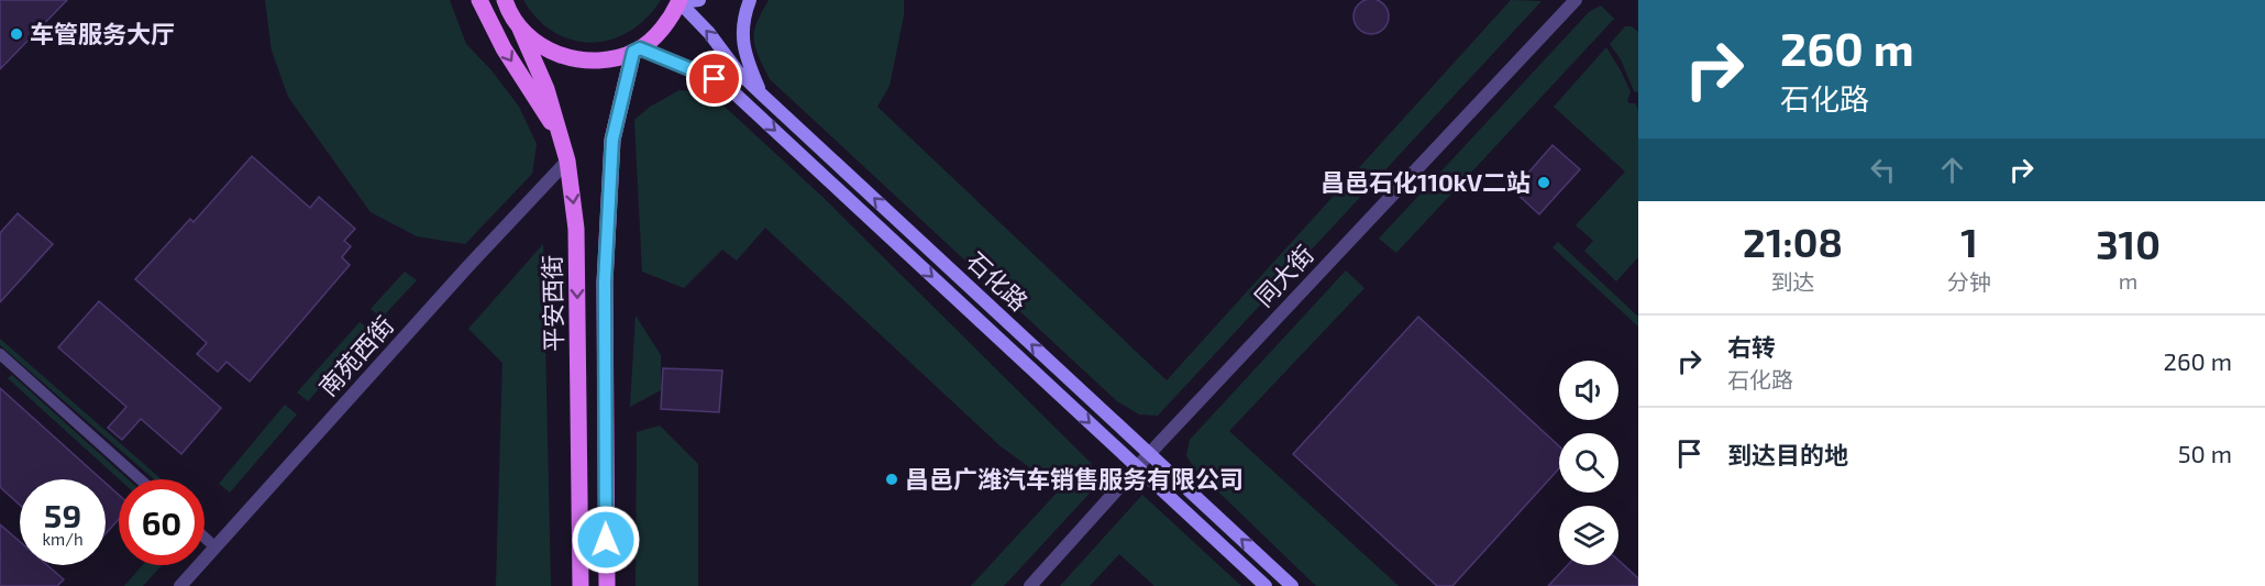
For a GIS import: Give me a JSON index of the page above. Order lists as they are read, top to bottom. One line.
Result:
{"streets":{"main road":["石化路","平安西街"],"street":["同大街","南苑西街"]},"crossings":[["同大街","石化路"],["石化路","平安西街"],["平安西街","南苑西街"]],"places":["车管服务大厅","昌邑石化110kV二站","昌邑广潍汽车销售服务有限公司"],"page":{"turn":["260 m","石化路"],"eta":["21:08","到达","1","分钟","310","m"],"list":[{"name":"右转","note":"石化路","value":"260 m"},{"name":"到达目的地","value":"50 m"}],"speed":"59 km/h","limit":"60"}}
